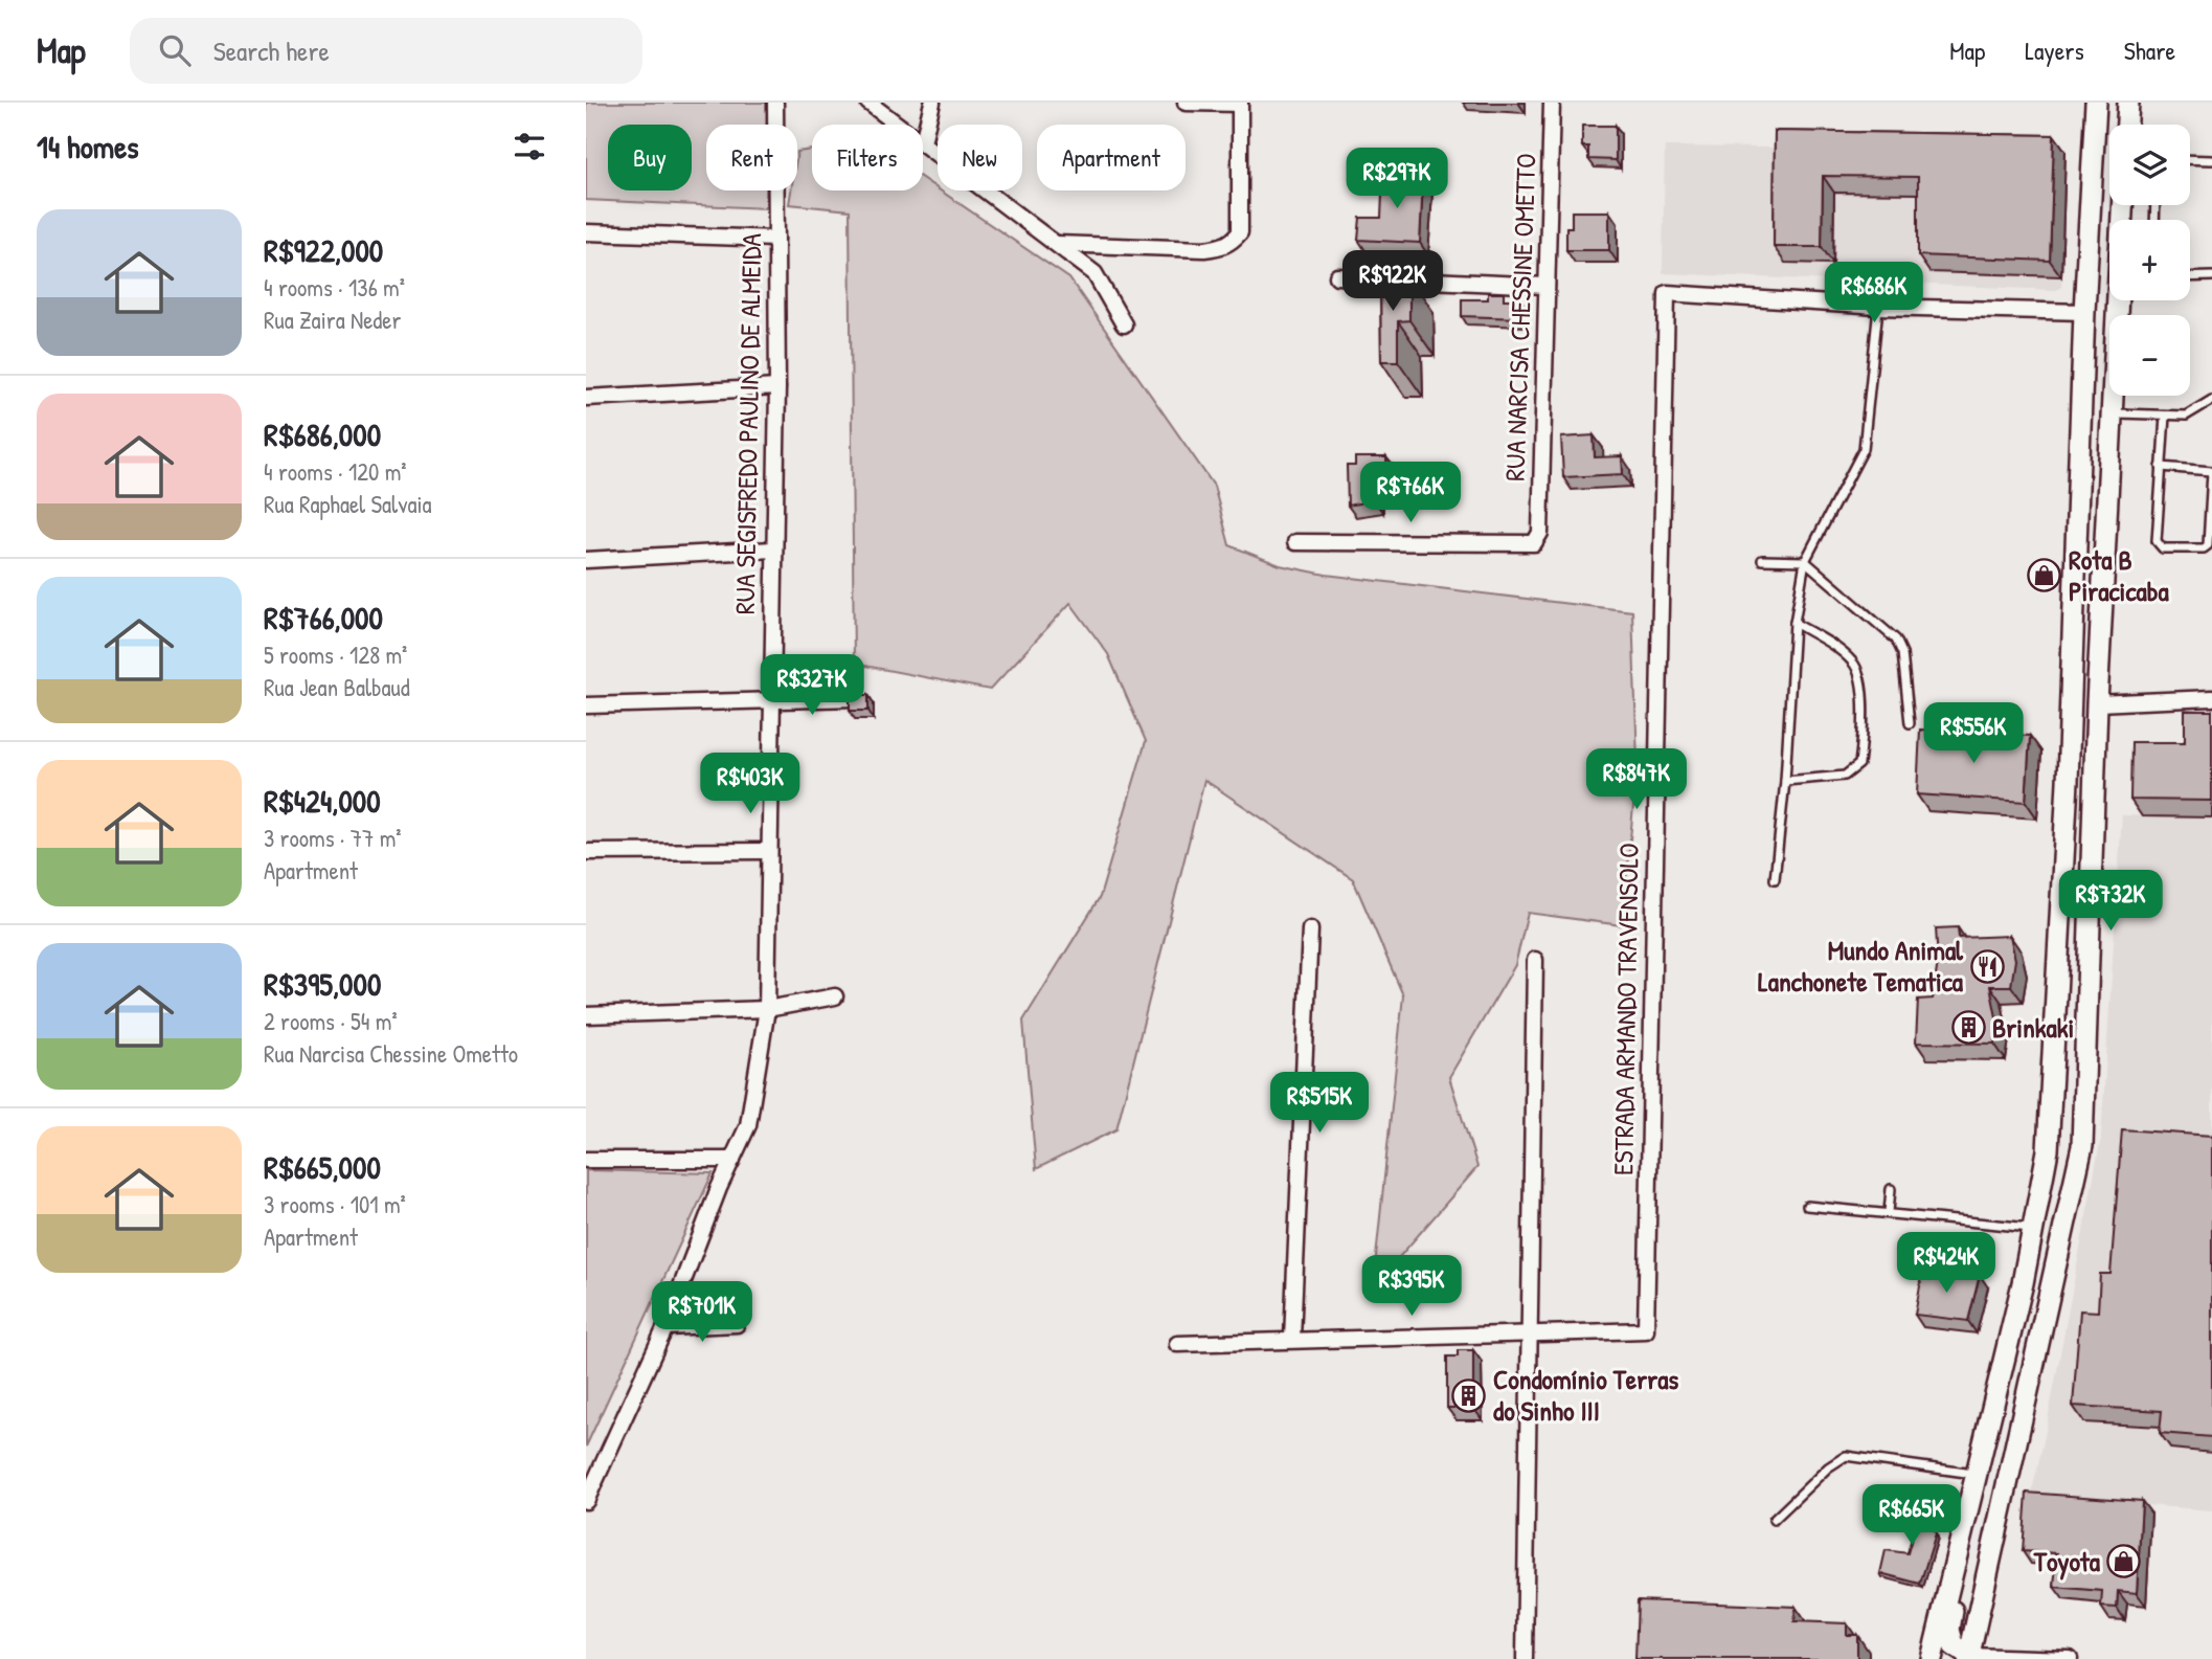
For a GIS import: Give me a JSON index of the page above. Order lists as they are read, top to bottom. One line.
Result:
{"streets":{"street":["RUA NARCISA CHESSINE OMETTO","RUA SEGISFREDO PAULINO DE ALMEIDA","ESTRADA ARMANDO TRAVENSOLO"]},"places":{"shop":["Rota B Piracicaba","Toyota"],"restaurant":["Mundo Animal Lanchonete Tematica"],"building":["Brinkaki","Condomínio Terras do Sinho III"]},"page":{"header":"Map","search":"Search here","nav":["Map","Layers","Share"],"heading":"14 homes","map_buttons":["+","−"],"chip":["Buy","Rent","Filters","New","Apartment"],"price":["R$297K","R$922K","R$686K","R$766K","R$327K","R$556K","R$847K","R$403K","R$732K","R$515K","R$424K","R$395K","R$701K","R$665K"],"list":[{"name":"R$922,000","note":"4 rooms · 136 m² · Rua Zaira Neder"},{"name":"R$686,000","note":"4 rooms · 120 m² · Rua Raphael Salvaia"},{"name":"R$766,000","note":"5 rooms · 128 m² · Rua Jean Balbaud"},{"name":"R$424,000","note":"3 rooms · 77 m² · Apartment"},{"name":"R$395,000","note":"2 rooms · 54 m² · Rua Narcisa Chessine Ometto"},{"name":"R$665,000","note":"3 rooms · 101 m² · Apartment"}]}}
